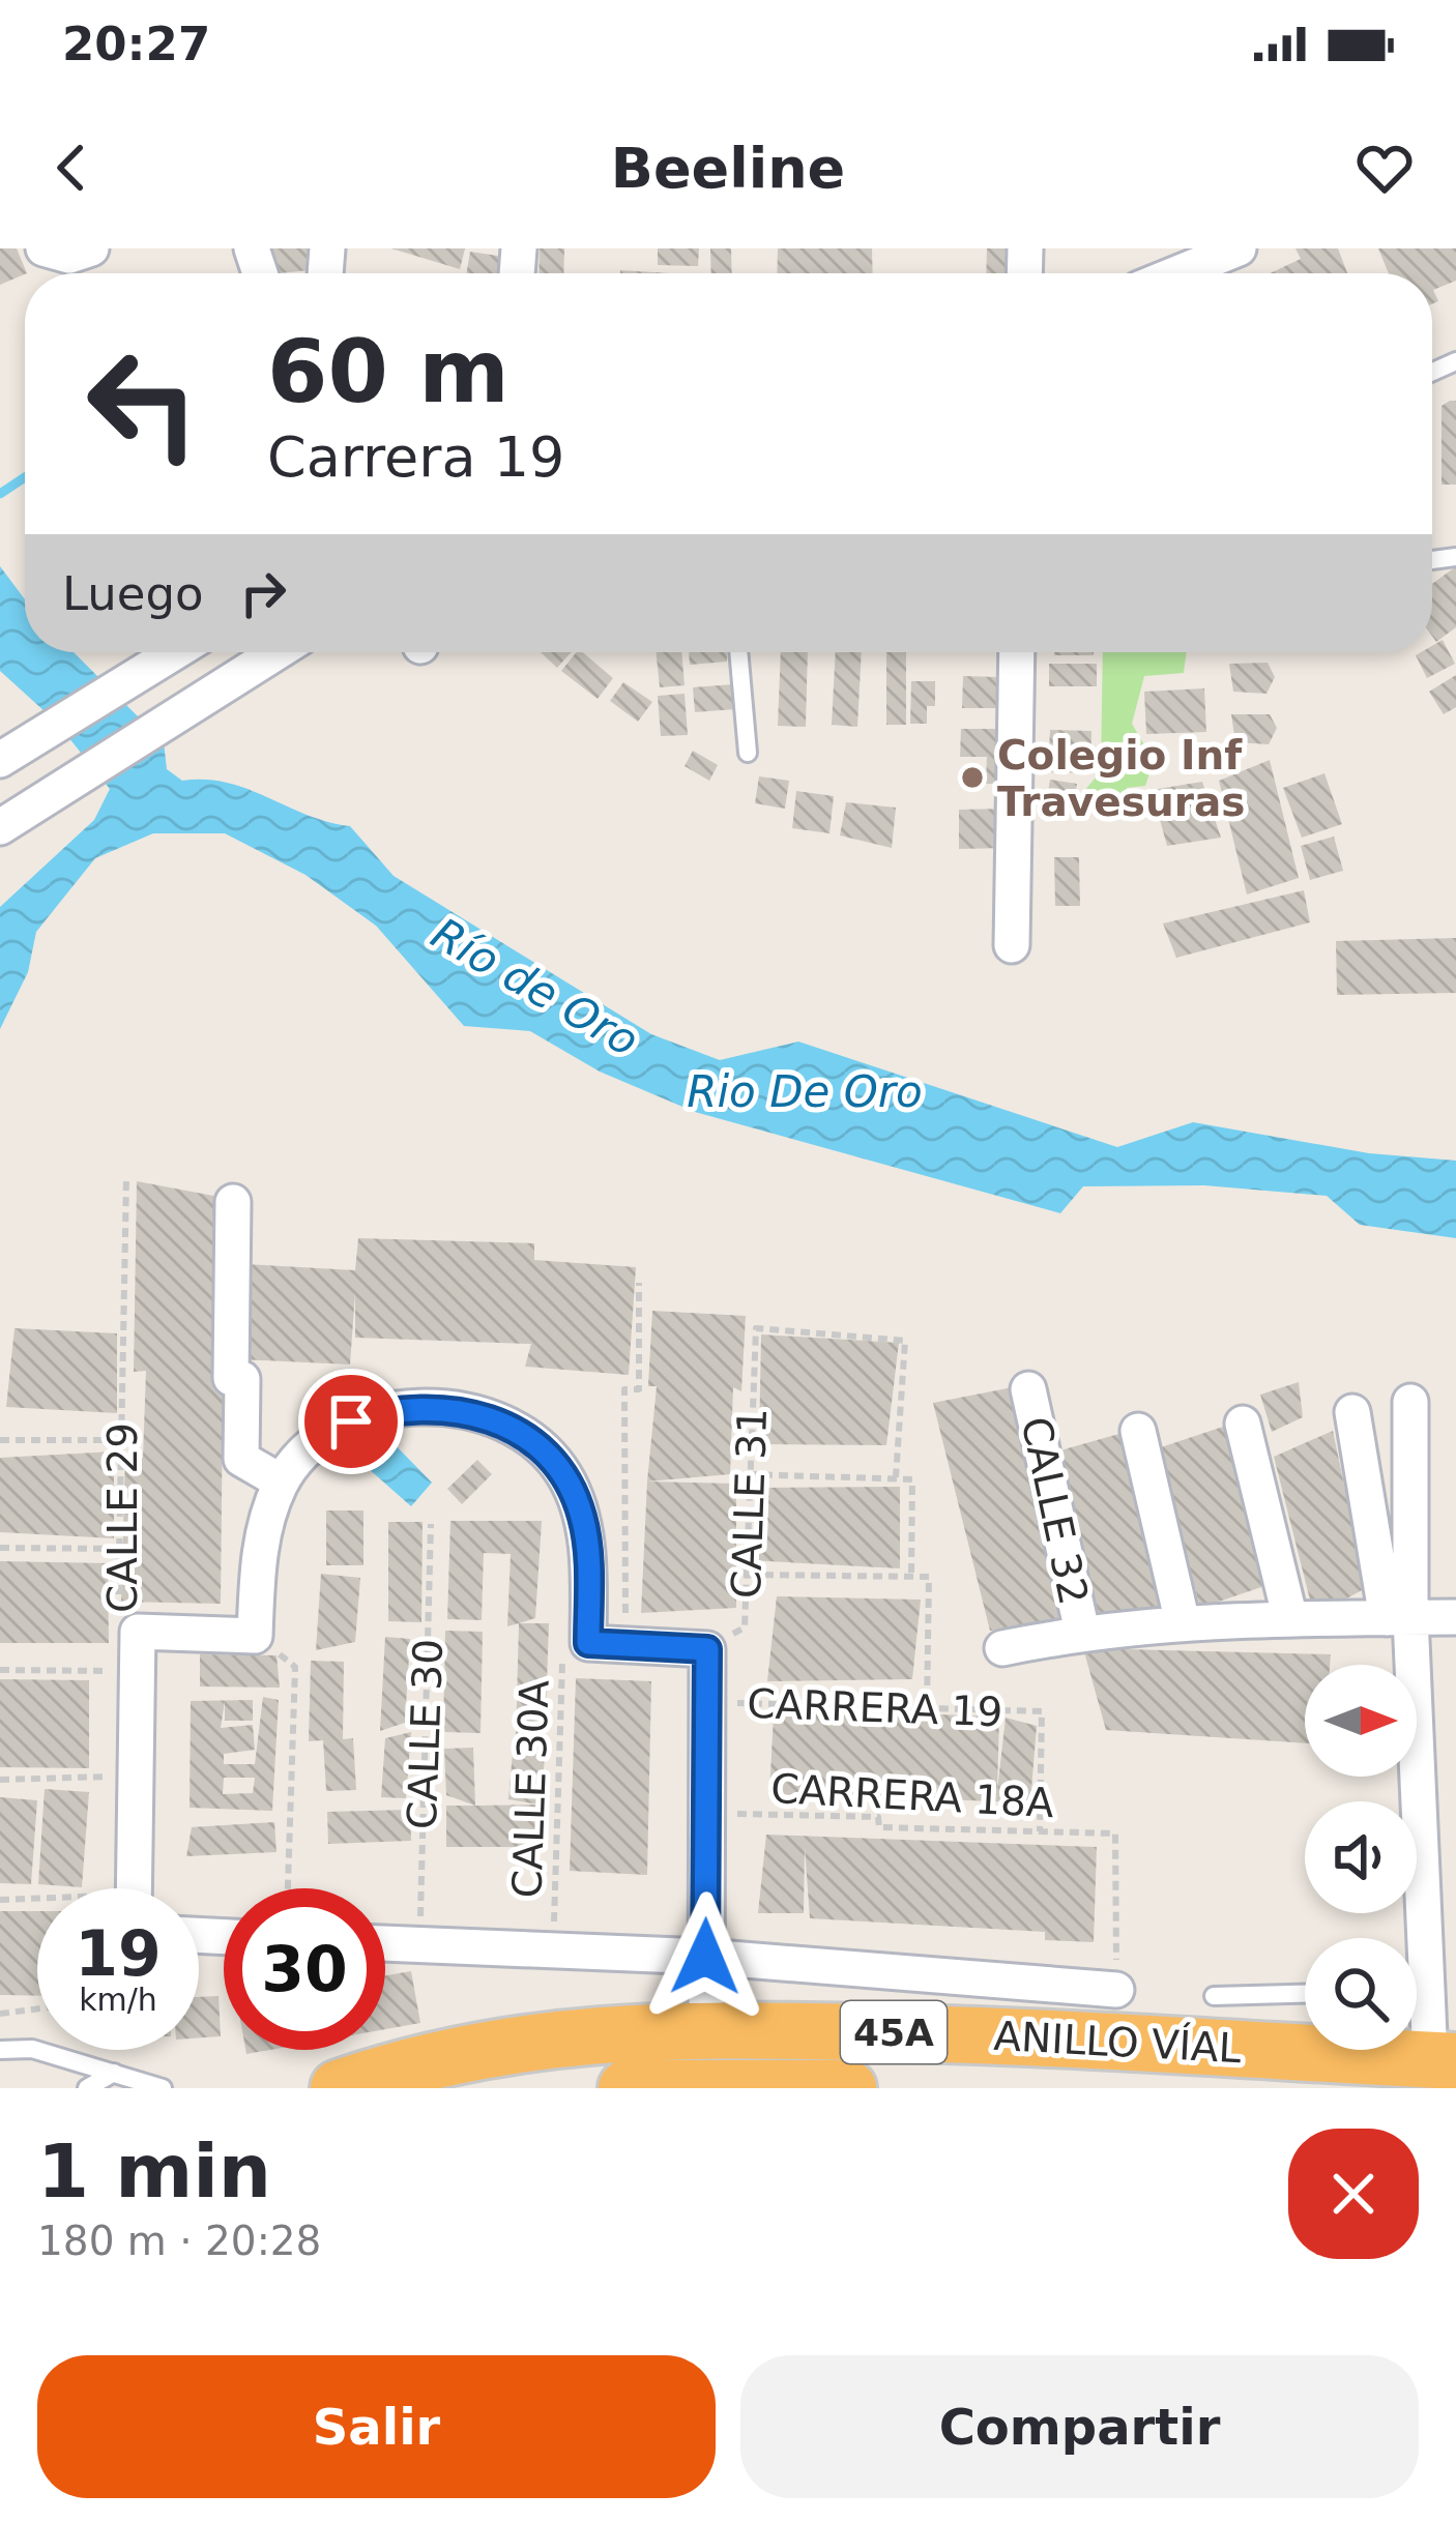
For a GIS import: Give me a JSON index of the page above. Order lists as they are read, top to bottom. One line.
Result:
{"streets":{"highway":["45A","ANILLO VÍAL"],"street":["CALLE 31","CALLE 32","CALLE 29","CARRERA 19"],"path":["CALLE 30","CALLE 30A","CARRERA 18A"]},"crossings":[["CALLE 31","CARRERA 19"],["CALLE 31","CARRERA 18A"],["CALLE 31","ANILLO VÍAL"],["CARRERA 19","CALLE 30A"],["CARRERA 19","CARRERA 18A"]],"water":["Río de Oro","Rio De Oro"],"places":["Colegio Inf Travesuras"],"north":"right","page":{"status":"20:27","header":"Beeline","turn":["60 m","Carrera 19"],"then":"Luego","speed":"19 km/h","limit":"30","heading":["1 min","180 m · 20:28"],"buttons":["Salir","Compartir"]}}
